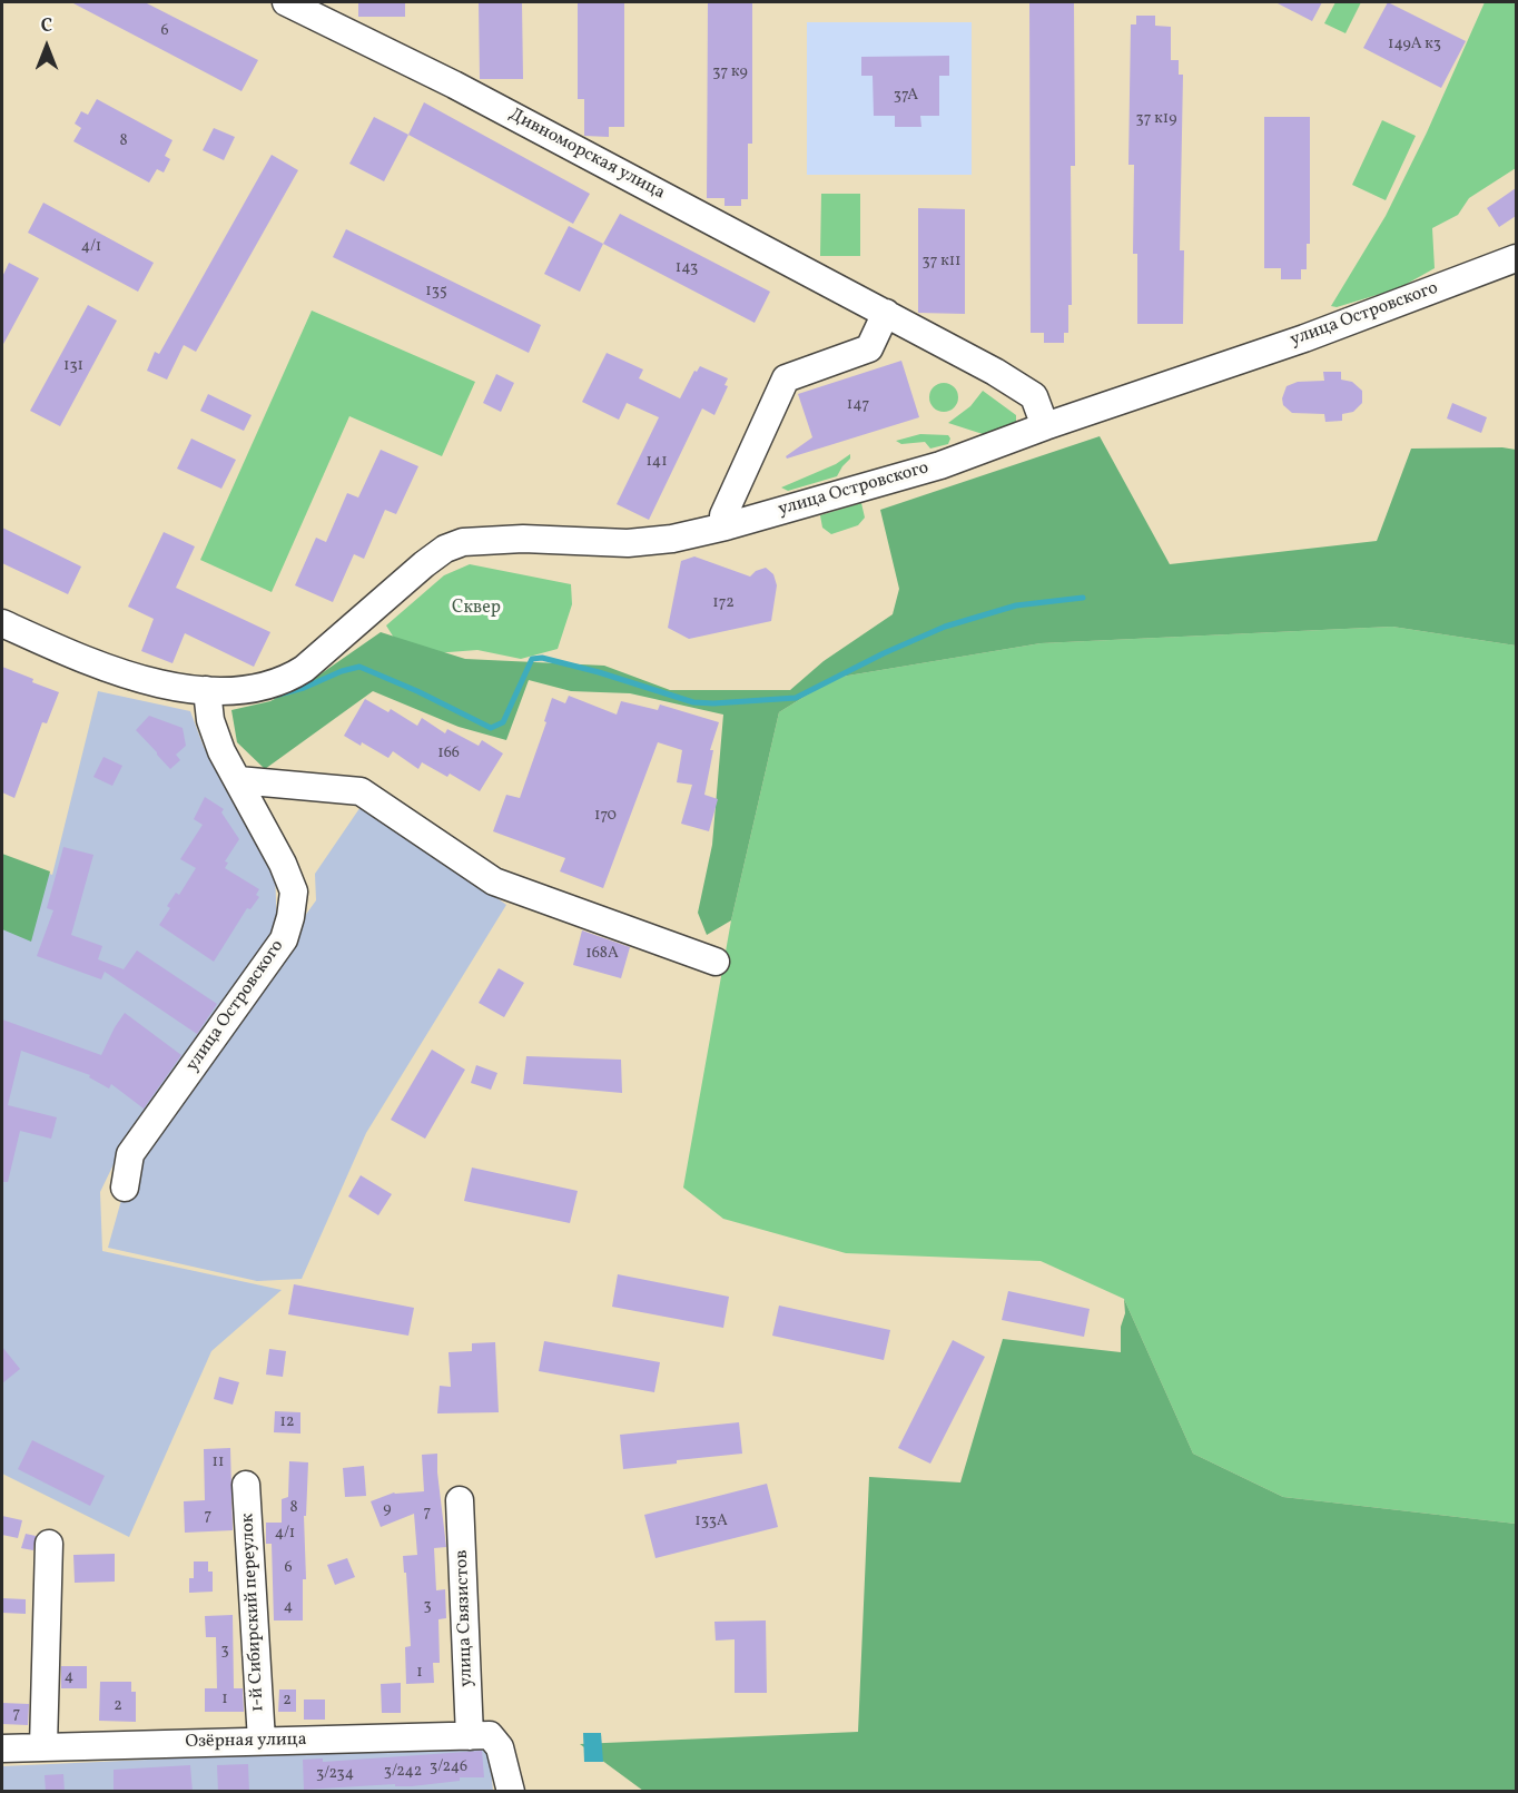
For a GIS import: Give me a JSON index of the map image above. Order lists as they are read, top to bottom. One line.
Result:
{"streets":{"street":["Дивноморская улица","улица Островского","1-й Сибирский переулок","улица Связистов","Озёрная улица"]},"crossings":[["Дивноморская улица","улица Островского"],["1-й Сибирский переулок","Озёрная улица"],["улица Связистов","Озёрная улица"]],"parks":["Сквер"],"house_numbers":["6","149А к3","37 к9","37А","37 к19","8","4/1","37 к11","143","135","131","147","141","172","166","170","168А","12","11","8","9","7","7","133А","4/1","6","3","4","3","1","4","1","2","2","7","3/246","3/242","3/234"],"north":"top"}
